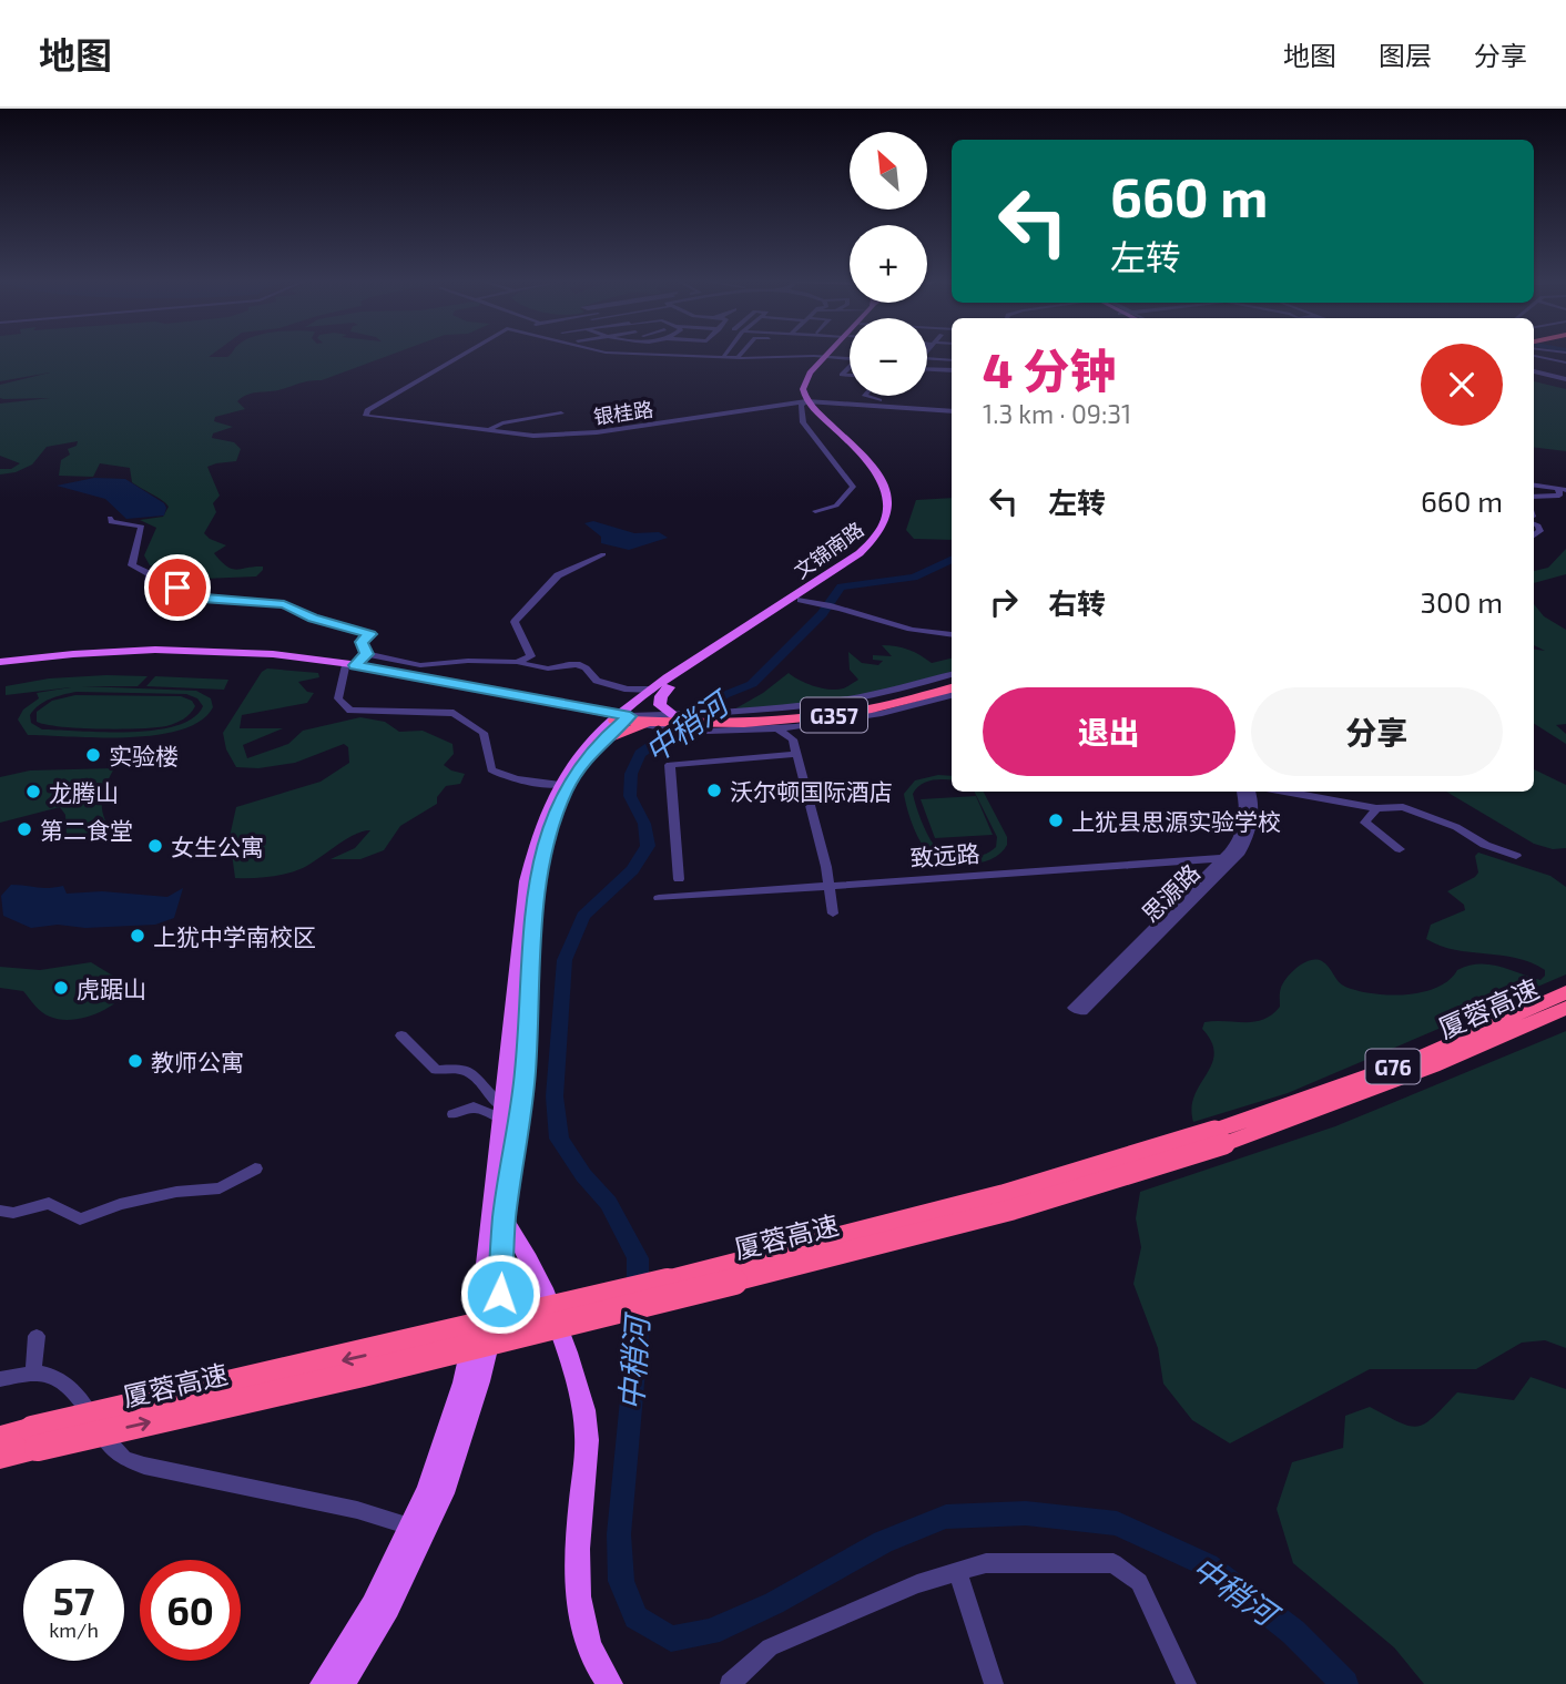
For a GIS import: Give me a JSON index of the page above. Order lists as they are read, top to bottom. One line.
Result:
{"streets":{"highway":["G357","厦蓉高速","G76"],"main road":["文锦南路"],"street":["银桂路","致远路","思源路"]},"crossings":[["银桂路","文锦南路"],["文锦南路","G357"],["致远路","思源路"]],"water":["中稍河"],"places":["实验楼","沃尔顿国际酒店","龙腾山","上犹县思源实验学校","第二食堂","女生公寓","上犹中学南校区","虎踞山","教师公寓"],"north":"top left","page":{"header":"地图","nav":["地图","图层","分享"],"map_buttons":["+","−"],"turn":["660 m","左转"],"heading":["4 分钟","1.3 km · 09:31"],"list":[{"name":"左转","value":"660 m"},{"name":"右转","value":"300 m"}],"buttons":["退出","分享"],"speed":"57 km/h","limit":"60"}}
